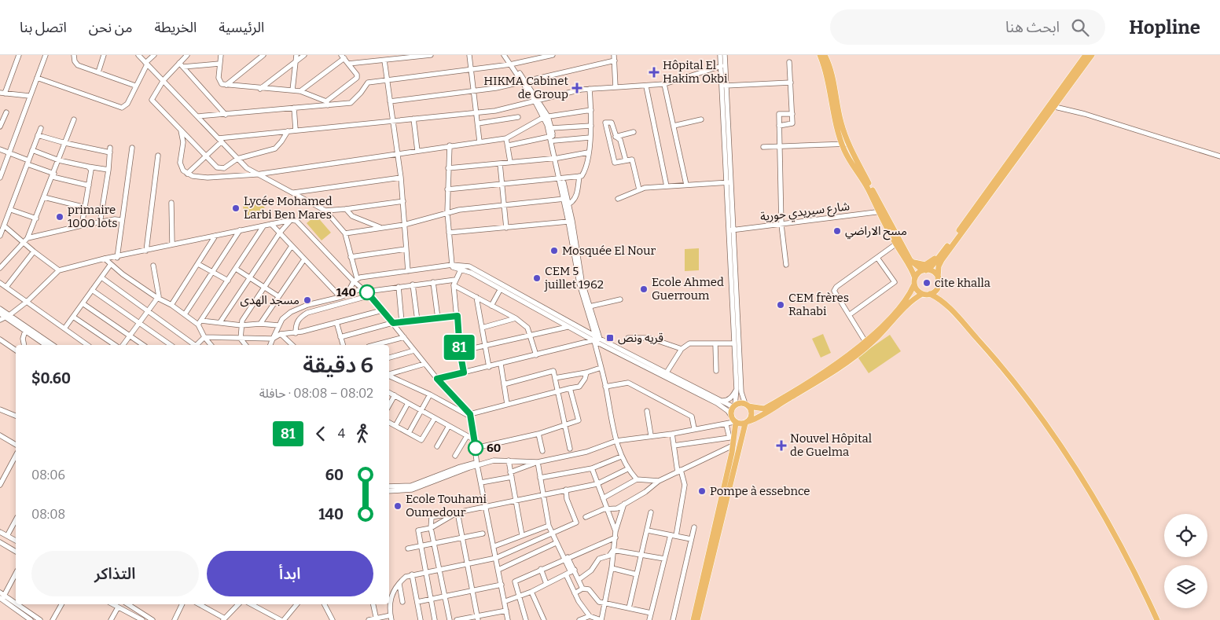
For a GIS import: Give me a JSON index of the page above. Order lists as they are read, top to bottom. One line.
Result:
{"streets":{"street":["شارع سيريدي حورية"]},"places":{"health":["Hôpital El Hakim Okbi","HIKMA Cabinet de Group","Nouvel Hôpital de Guelma"],"other":["Lycée Mohamed Larbi Ben Mares","primaire 1000 lots","مسح الاراضي","Mosquée El Nour","CEM 5 juillet 1962","cite khalla","Ecole Ahmed Guerroum","140","مسجد الهدى","CEM frères Rahabi","60","Pompe à essebnce","Ecole Touhami Oumedour"],"transit":["قريه ونص"]},"lines":["bus line 81"],"page":{"header":"Hopline","search":"ابحث هنا","nav":["الرئيسية","الخريطة","من نحن","اتصل بنا"],"on_map":"81","heading":["6 دقيقة","08:02 – 08:08 · حافلة","$0.60"],"legs":["4","81"],"list":[{"name":"60","value":"08:06"},{"name":"140","value":"08:08"}],"buttons":["ابدأ","التذاكر"]}}
